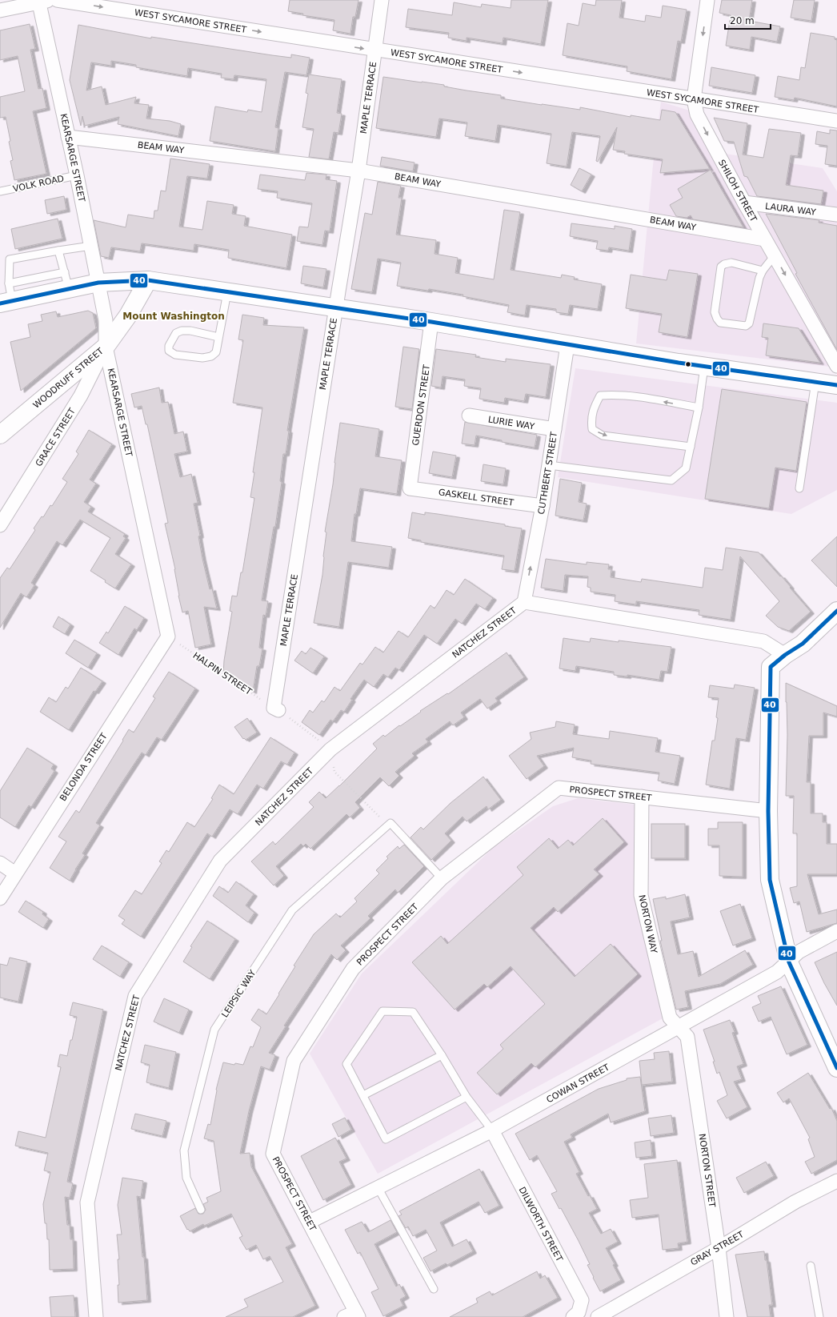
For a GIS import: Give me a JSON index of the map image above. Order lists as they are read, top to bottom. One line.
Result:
{"streets":{"street":["WEST SYCAMORE STREET","MAPLE TERRACE","BEAM WAY","KEARSARGE STREET","SHILOH STREET","LAURA WAY","WOODRUFF STREET","GUERDON STREET","LURIE WAY","GRACE STREET","CUTHBERT STREET","GASKELL STREET","NATCHEZ STREET","BELONDA STREET","PROSPECT STREET","NORTON WAY","COWAN STREET","NORTON STREET","DILWORTH STREET","GRAY STREET"],"lane":["VOLK ROAD","LEIPSIC WAY"],"path":["HALPIN STREET"]},"crossings":[["WEST SYCAMORE STREET","MAPLE TERRACE"],["WEST SYCAMORE STREET","SHILOH STREET"],["MAPLE TERRACE","BEAM WAY"],["MAPLE TERRACE","HALPIN STREET"],["BEAM WAY","KEARSARGE STREET"],["BEAM WAY","SHILOH STREET"],["KEARSARGE STREET","VOLK ROAD"],["KEARSARGE STREET","WOODRUFF STREET"],["KEARSARGE STREET","GRACE STREET"],["KEARSARGE STREET","HALPIN STREET"],["KEARSARGE STREET","BELONDA STREET"],["SHILOH STREET","LAURA WAY"],["WOODRUFF STREET","GRACE STREET"],["GUERDON STREET","GASKELL STREET"],["LURIE WAY","CUTHBERT STREET"],["CUTHBERT STREET","GASKELL STREET"],["CUTHBERT STREET","NATCHEZ STREET"],["NATCHEZ STREET","HALPIN STREET"],["HALPIN STREET","BELONDA STREET"],["PROSPECT STREET","NORTON WAY"],["PROSPECT STREET","COWAN STREET"],["NORTON WAY","COWAN STREET"],["NORTON WAY","NORTON STREET"],["COWAN STREET","NORTON STREET"],["COWAN STREET","DILWORTH STREET"],["NORTON STREET","GRAY STREET"]],"one_way":["WEST SYCAMORE STREET","SHILOH STREET","CUTHBERT STREET"],"districts":["Mount Washington"],"lines":["transit line 40"],"scale_bar":"20 m"}
